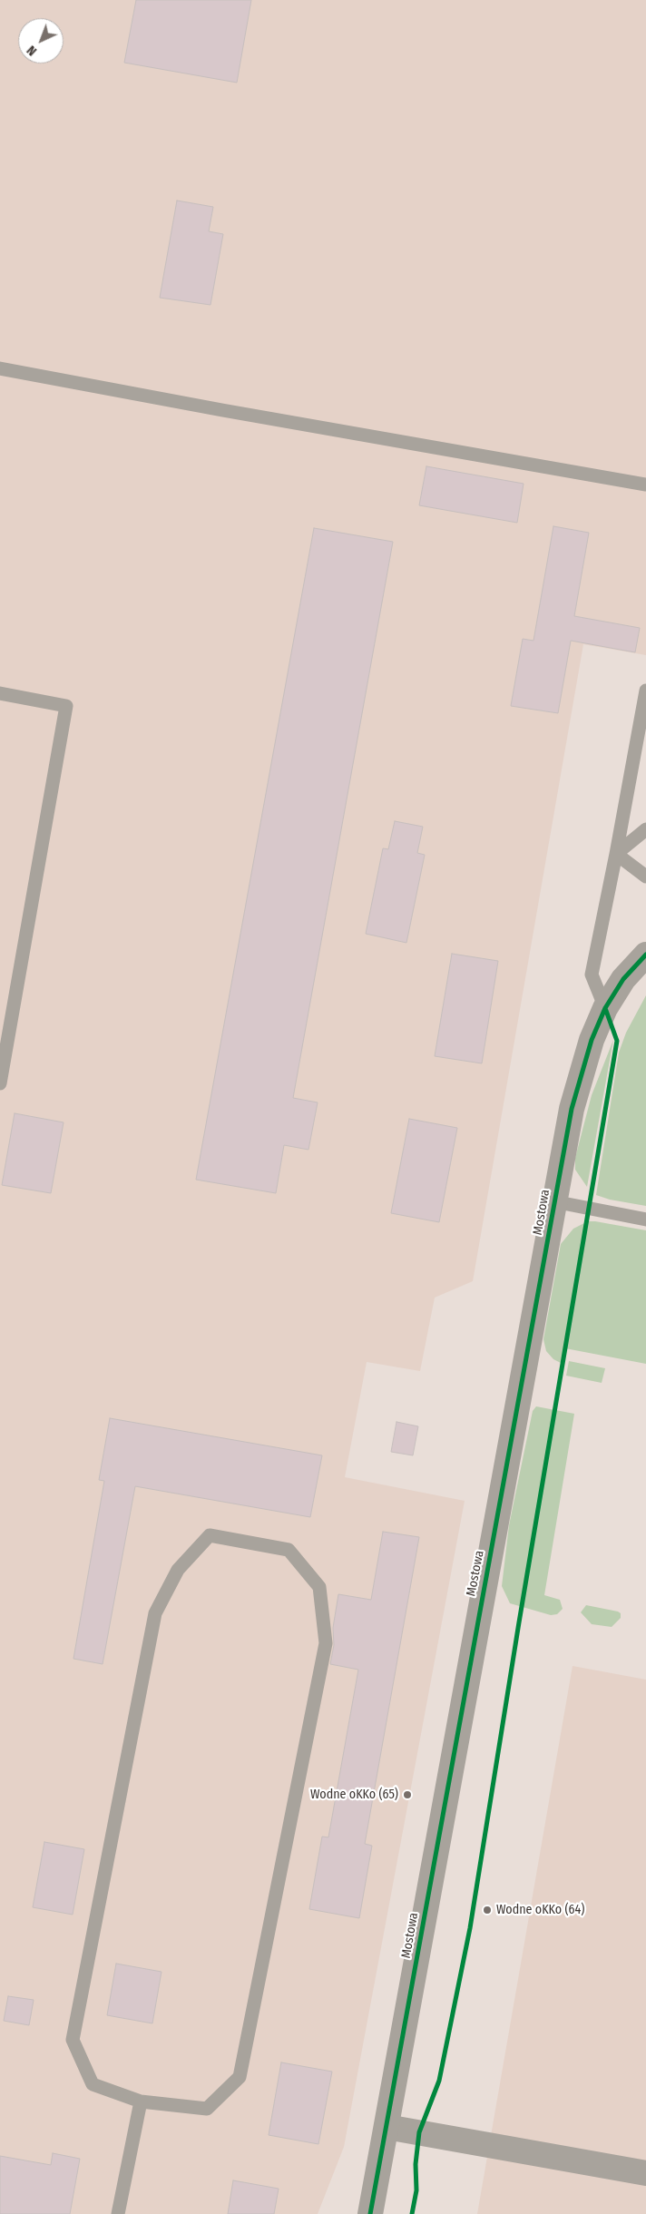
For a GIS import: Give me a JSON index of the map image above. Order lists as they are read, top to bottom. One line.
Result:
{"streets":{"street":["Mostowa"]},"places":["Wodne oKKo (65)","Wodne oKKo (64)"],"north":"bottom left"}
